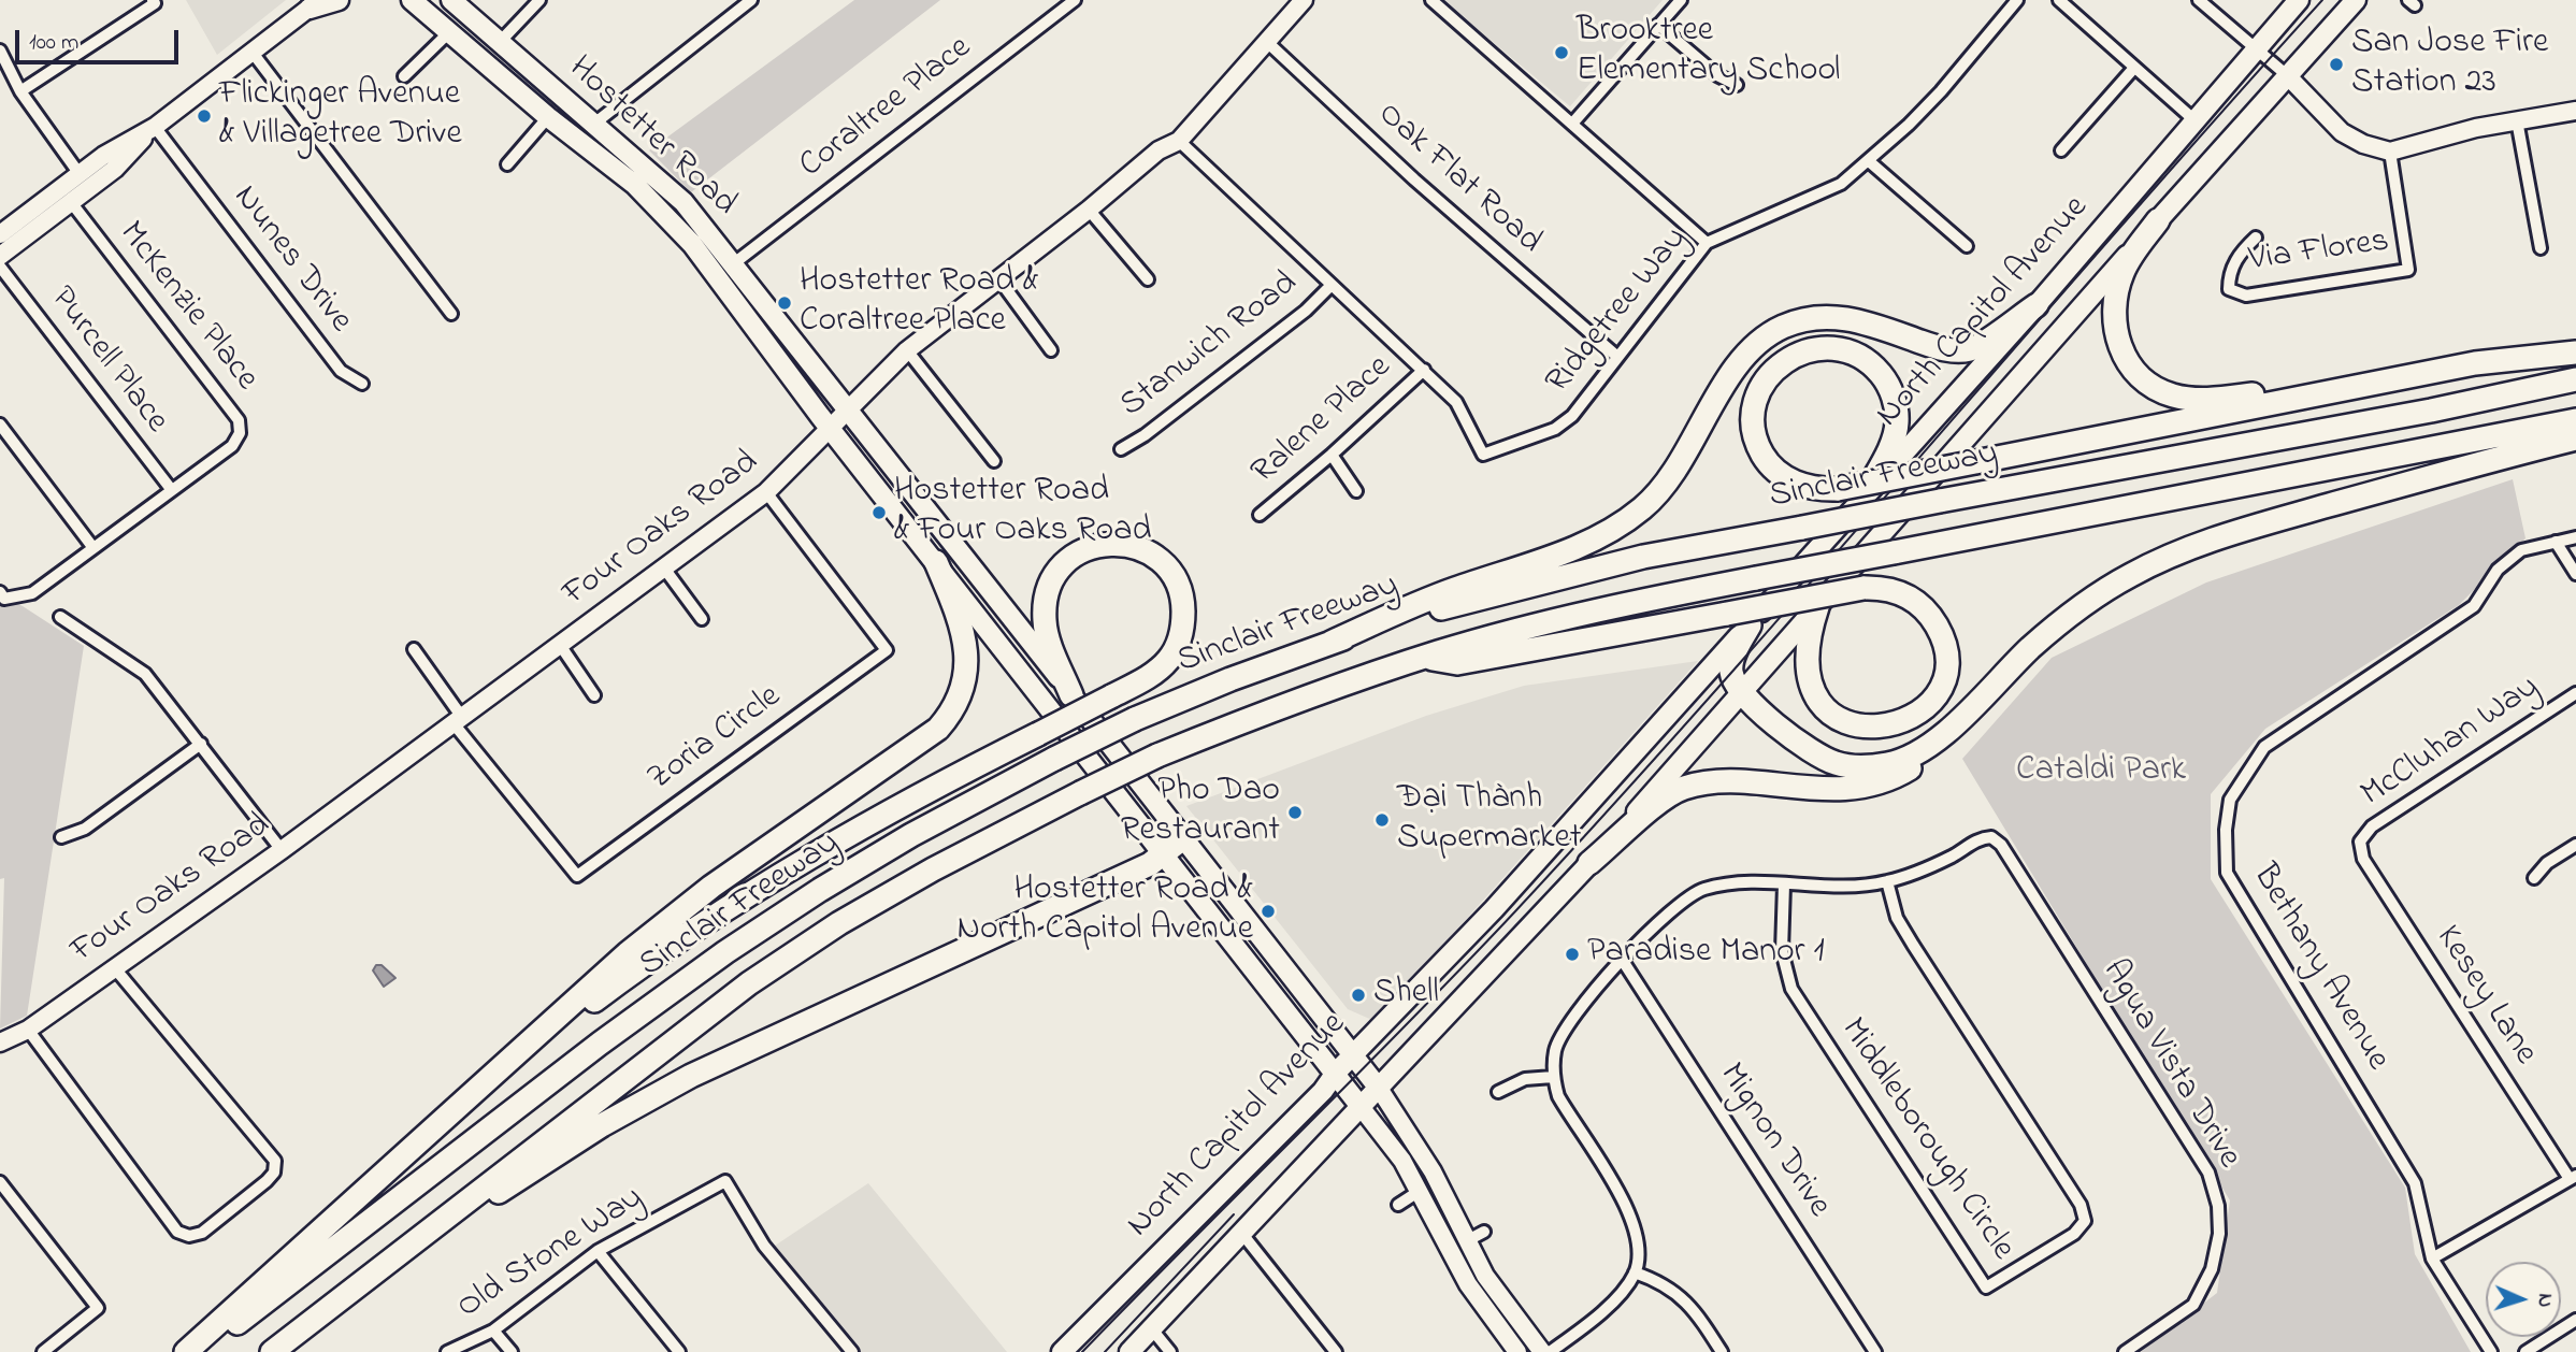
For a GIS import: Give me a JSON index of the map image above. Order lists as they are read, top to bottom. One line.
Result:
{"streets":{"highway":["Sinclair Freeway"],"main road":["Hostetter Road","North Capitol Avenue"],"street":["Coraltree Place","Oak Flat Road","Via Flores","Nunes Drive","McKenzie Place","Ridgetree Way","Stanwich Road","Purcell Place","Ralene Place","Four Oaks Road","Zoria Circle","McCluhan Way","Bethany Avenue","Kesey Lane","Agua Vista Drive","Middleborough Circle","Mignon Drive","Old Stone Way"]},"crossings":[["Coraltree Place","Hostetter Road"],["Hostetter Road","North Capitol Avenue"],["Hostetter Road","Four Oaks Road"],["Oak Flat Road","Ridgetree Way"],["Oak Flat Road","Four Oaks Road"],["McKenzie Place","Purcell Place"],["Ridgetree Way","Stanwich Road"],["Ridgetree Way","Ralene Place"],["Ridgetree Way","Four Oaks Road"],["Four Oaks Road","Zoria Circle"],["McCluhan Way","Kesey Lane"],["Agua Vista Drive","Middleborough Circle"]],"parks":["Cataldi Park"],"places":["Brooktree Elementary School","San Jose Fire Station 23","Flickinger Avenue & Villagetree Drive","Hostetter Road & Coraltree Place","Hostetter Road & Four Oaks Road","Pho Dao Restaurant","Đại Thành Supermarket","Hostetter Road & North Capitol Avenue","Paradise Manor 1","Shell"],"scale_bar":"100 m","north":"right"}
